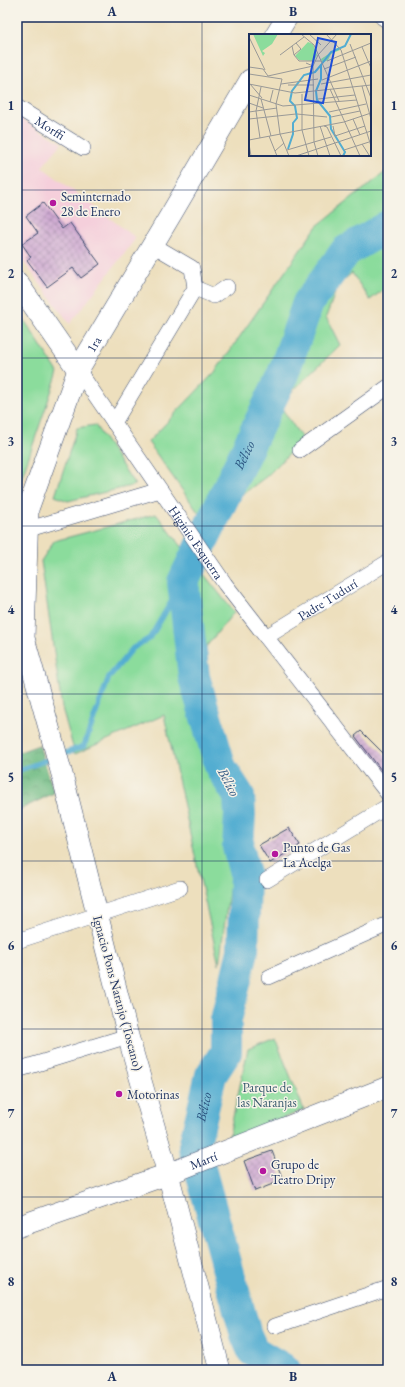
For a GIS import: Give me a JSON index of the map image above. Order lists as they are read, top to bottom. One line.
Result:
{"streets":{"street":["Morffi","1ra","Higinio Esquerra","Padre Tudurí","Ignacio Pons Naranjo (Toscano)","Martí"]},"crossings":[["1ra","Higinio Esquerra"],["1ra","Ignacio Pons Naranjo (Toscano)"],["Higinio Esquerra","Padre Tudurí"],["Ignacio Pons Naranjo (Toscano)","Martí"]],"water":["Bélico"],"parks":["Parque de las Naranjas"],"places":["Seminternado 28 de Enero","Punto de Gas La Acelga","Motorinas","Grupo de Teatro Dripy"],"grid":{"columns":["A","B"],"rows":["1","2","3","4","5","6","7","8"]}}
